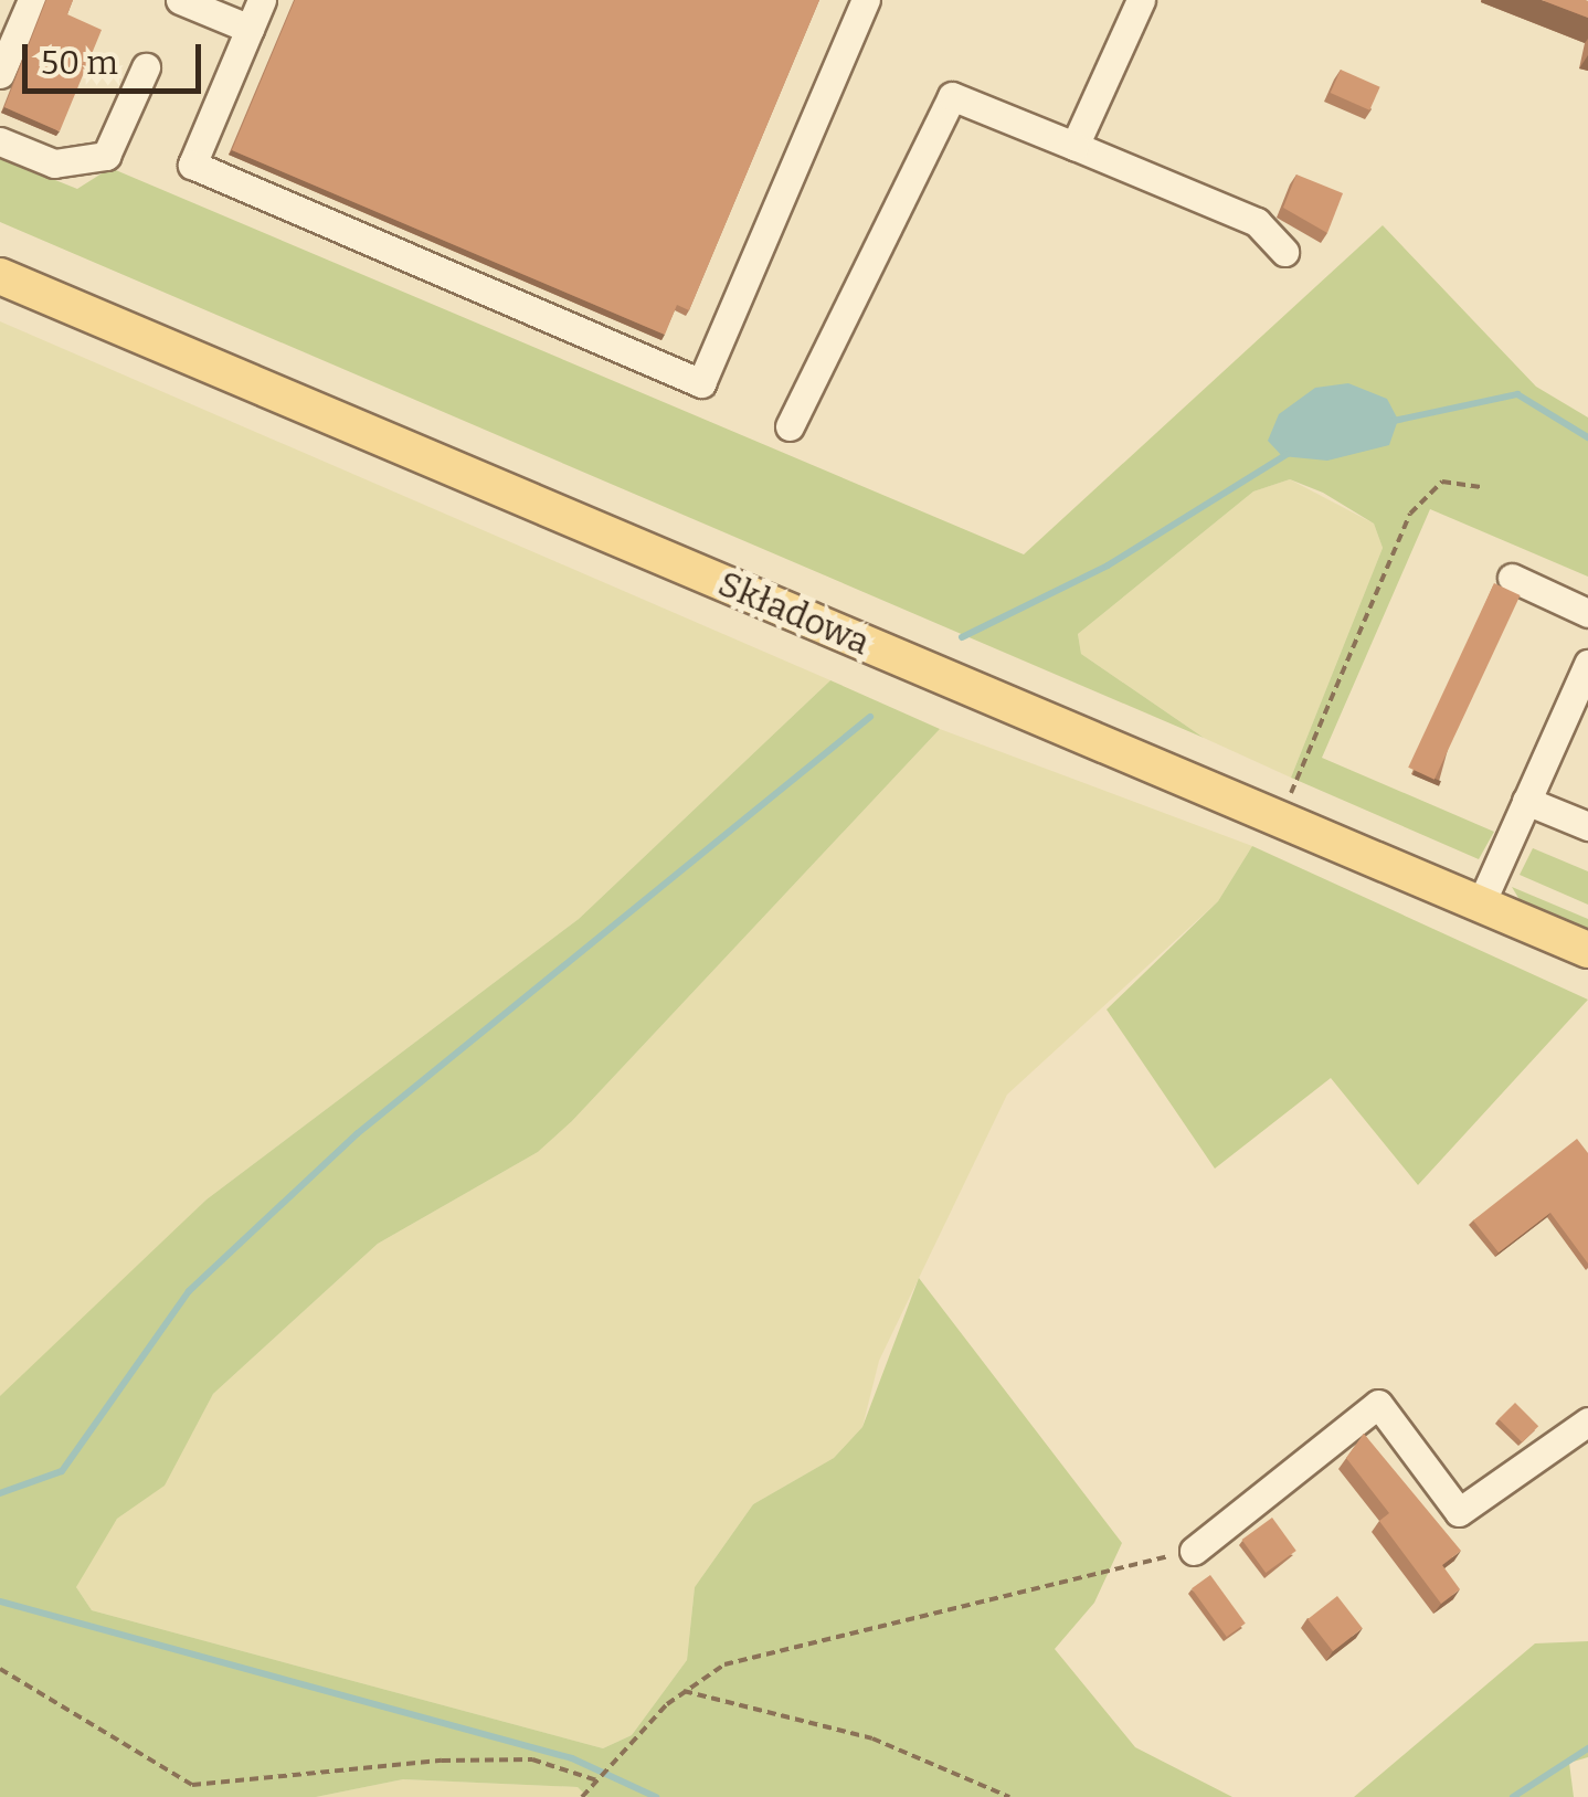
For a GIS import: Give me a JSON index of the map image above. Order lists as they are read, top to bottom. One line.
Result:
{"streets":{"main road":["Składowa"]},"scale_bar":"50 m"}
